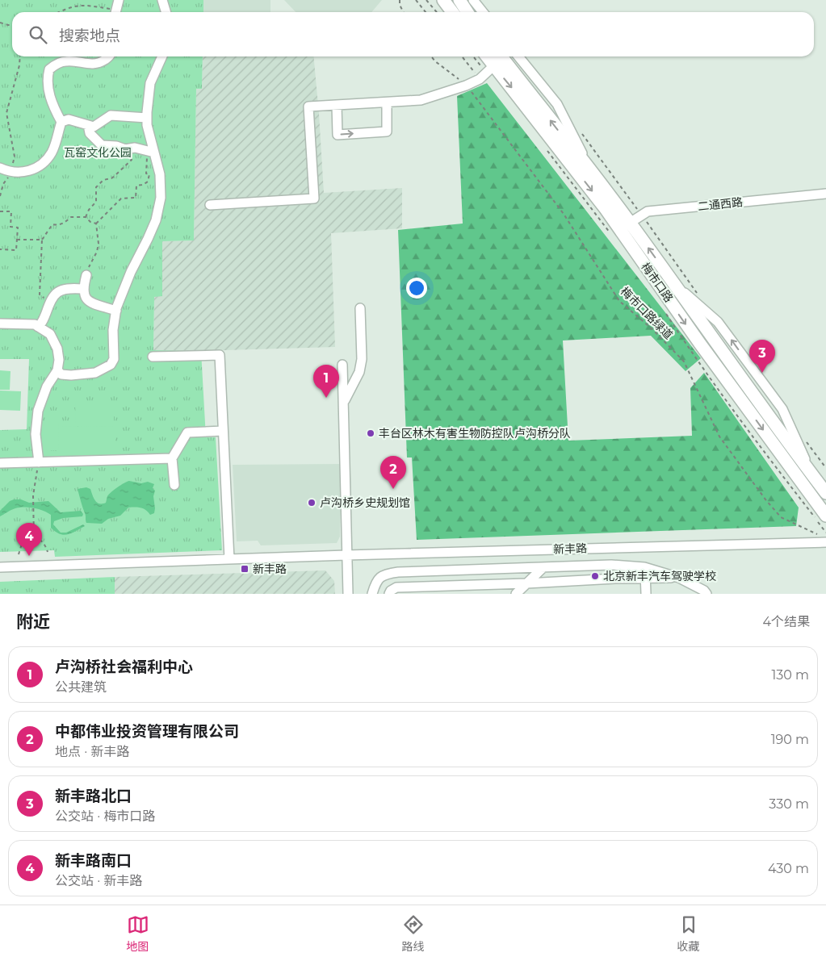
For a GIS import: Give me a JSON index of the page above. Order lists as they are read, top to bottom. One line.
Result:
{"streets":{"main road":["梅市口路"],"street":["二通西路","新丰路"],"path":["梅市口路绿道"]},"crossings":[["二通西路","梅市口路"],["梅市口路绿道","新丰路"]],"parks":["瓦窑文化公园"],"places":{"other":["丰台区林木有害生物防控队卢沟桥分队","卢沟桥乡史规划馆","北京新丰汽车驾驶学校"],"transit":["新丰路"]},"page":{"search":"搜索地点","pins":["3","1","2","4"],"heading":["附近","4个结果"],"list":[{"mark":"1","name":"卢沟桥社会福利中心","note":"公共建筑","value":"130 m"},{"mark":"2","name":"中都伟业投资管理有限公司","note":"地点 · 新丰路","value":"190 m"},{"mark":"3","name":"新丰路北口","note":"公交站 · 梅市口路","value":"330 m"},{"mark":"4","name":"新丰路南口","note":"公交站 · 新丰路","value":"430 m"}],"nav":["地图","路线","收藏"]}}
